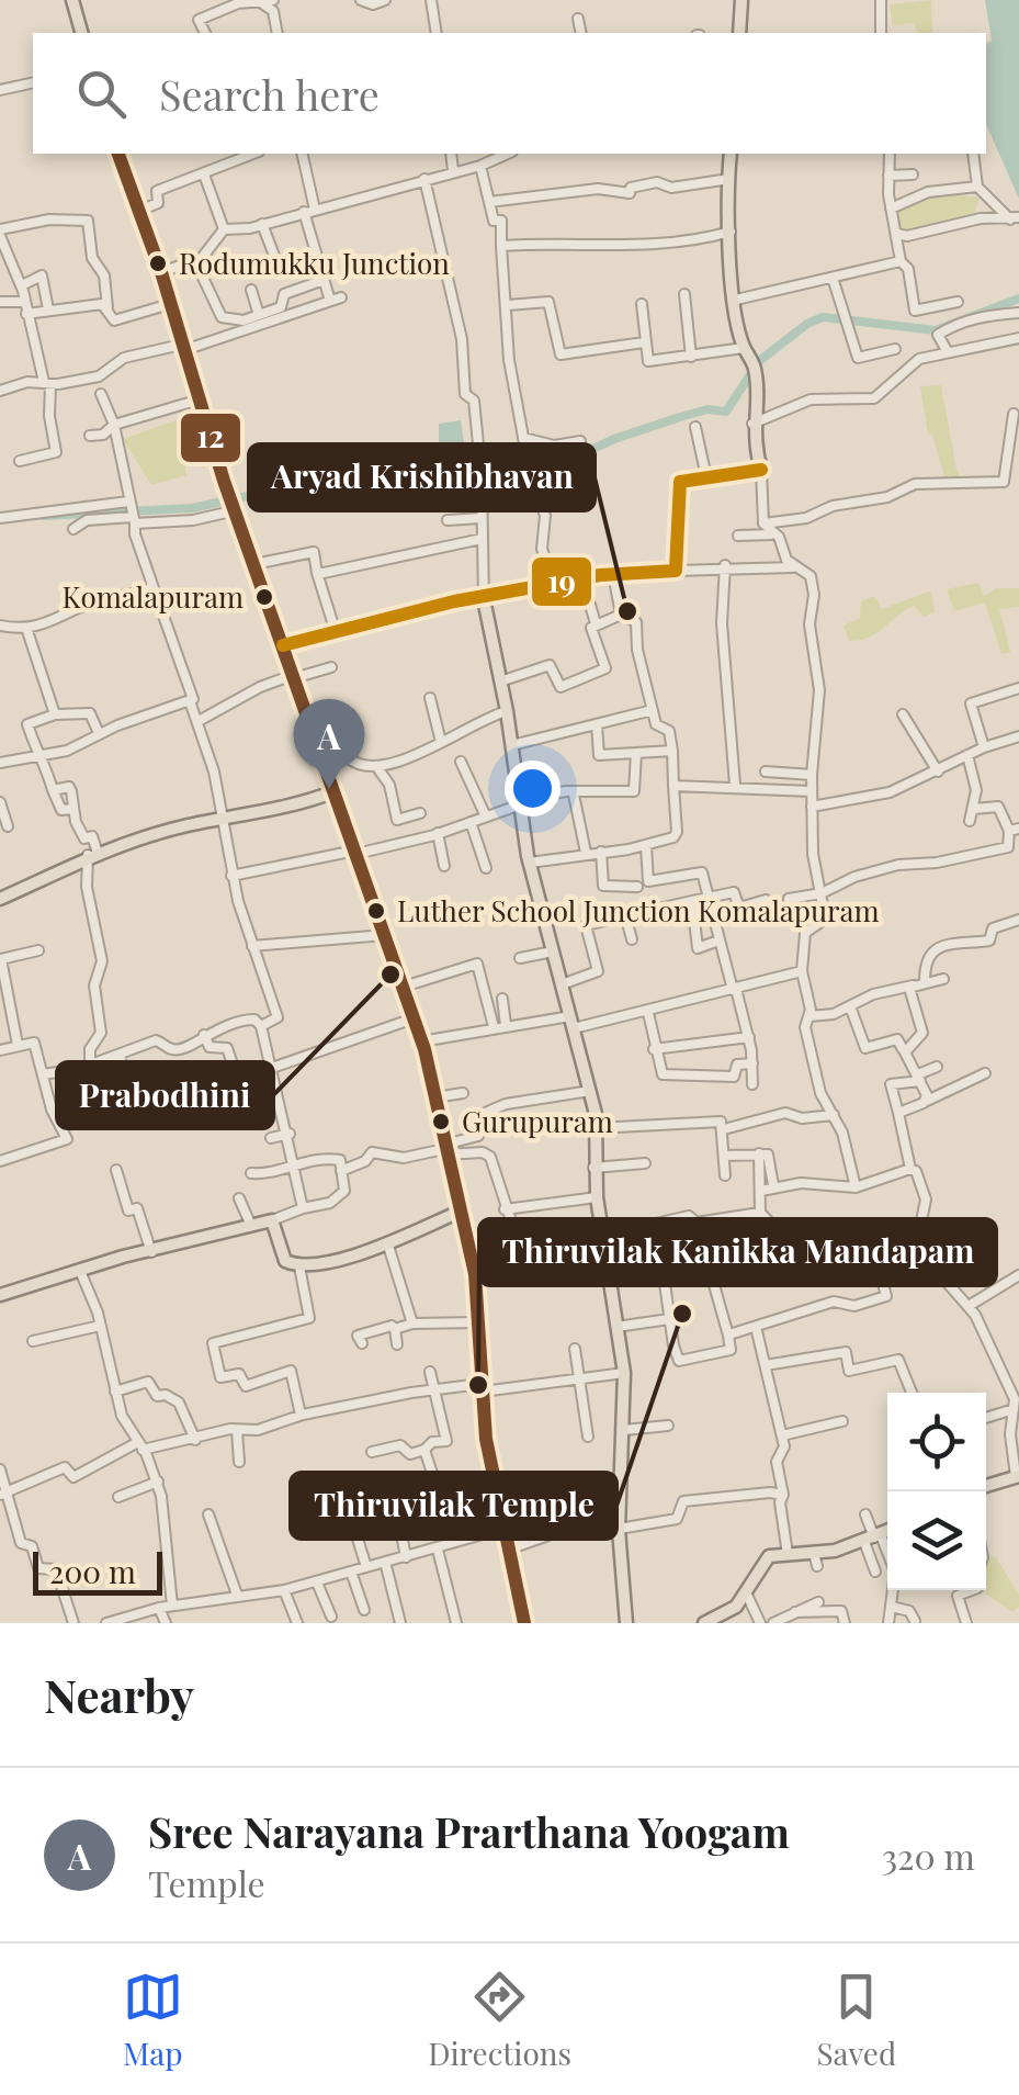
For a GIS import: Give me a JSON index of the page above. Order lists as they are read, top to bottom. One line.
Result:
{"places":["Rodumukku Junction","Komalapuram","Aryad Krishibhavan","Luther School Junction Komalapuram","Prabodhini","Gurupuram","Thiruvilak Temple","Thiruvilak Kanikka Mandapam"],"lines":["transit line 12","transit line 19"],"scale_bar":"200 m","page":{"search":"Search here","pins":"A","scale":"200 m","heading":"Nearby","list":[{"mark":"A","name":"Sree Narayana Prarthana Yoogam","note":"Temple","value":"320 m"}],"nav":["Map","Directions","Saved"]}}
